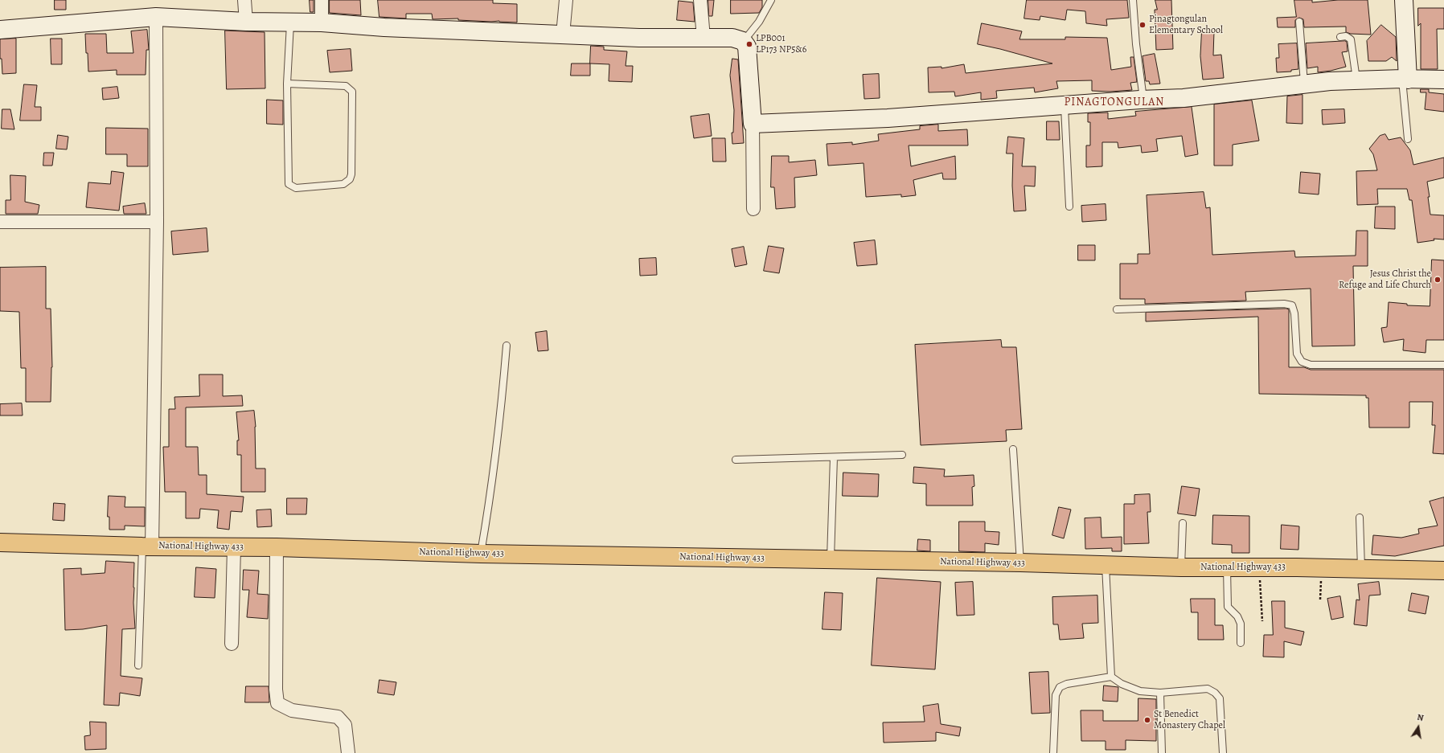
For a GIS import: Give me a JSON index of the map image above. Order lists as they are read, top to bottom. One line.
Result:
{"streets":{"main road":["National Highway 433"]},"districts":["PINAGTONGULAN"],"places":["Pinagtongulan Elementary School","LPB001 LP173 NP5&6","Jesus Christ the Refuge and Life Church","St Benedict Monastery Chapel"],"north":"top"}
